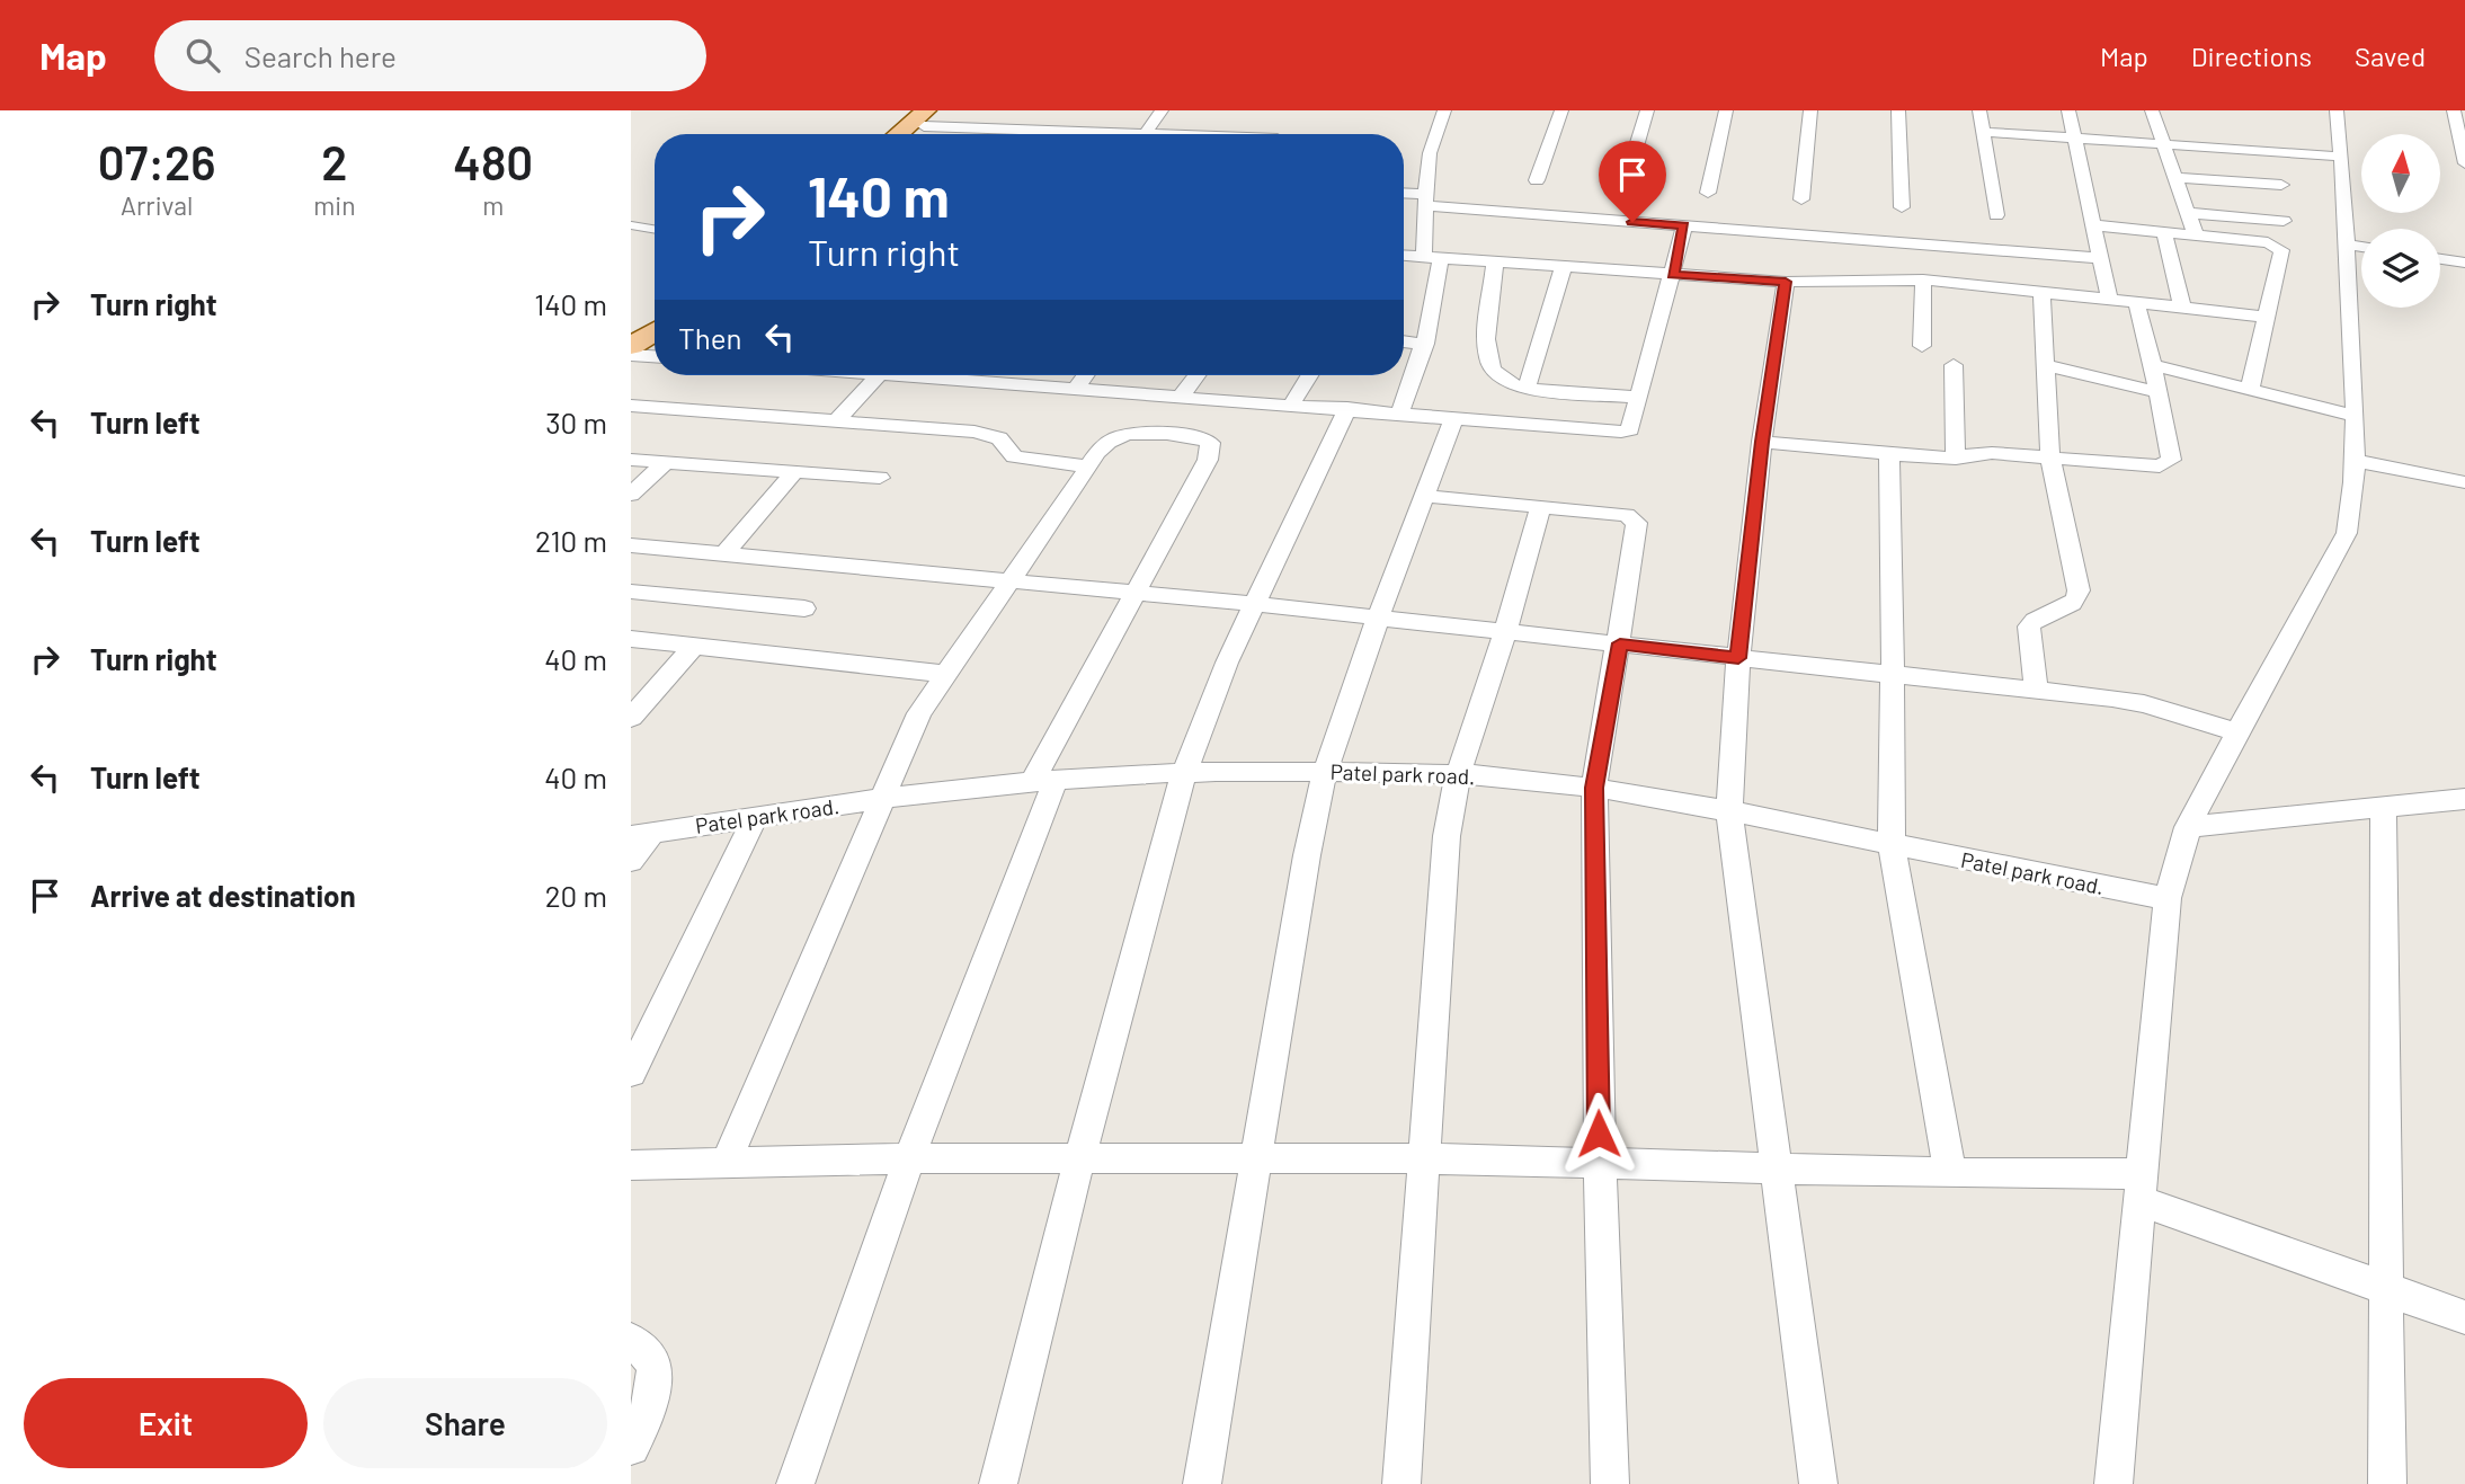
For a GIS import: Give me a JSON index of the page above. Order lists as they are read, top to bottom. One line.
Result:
{"streets":{"street":["Patel park road."]},"north":"top","page":{"header":"Map","search":"Search here","nav":["Map","Directions","Saved"],"eta":["07:26","Arrival","2","min","480","m"],"turn":["140 m","Turn right"],"list":[{"name":"Turn right","value":"140 m"},{"name":"Turn left","value":"30 m"},{"name":"Turn left","value":"210 m"},{"name":"Turn right","value":"40 m"},{"name":"Turn left","value":"40 m"},{"name":"Arrive at destination","value":"20 m"}],"then":"Then","buttons":["Exit","Share"]}}
